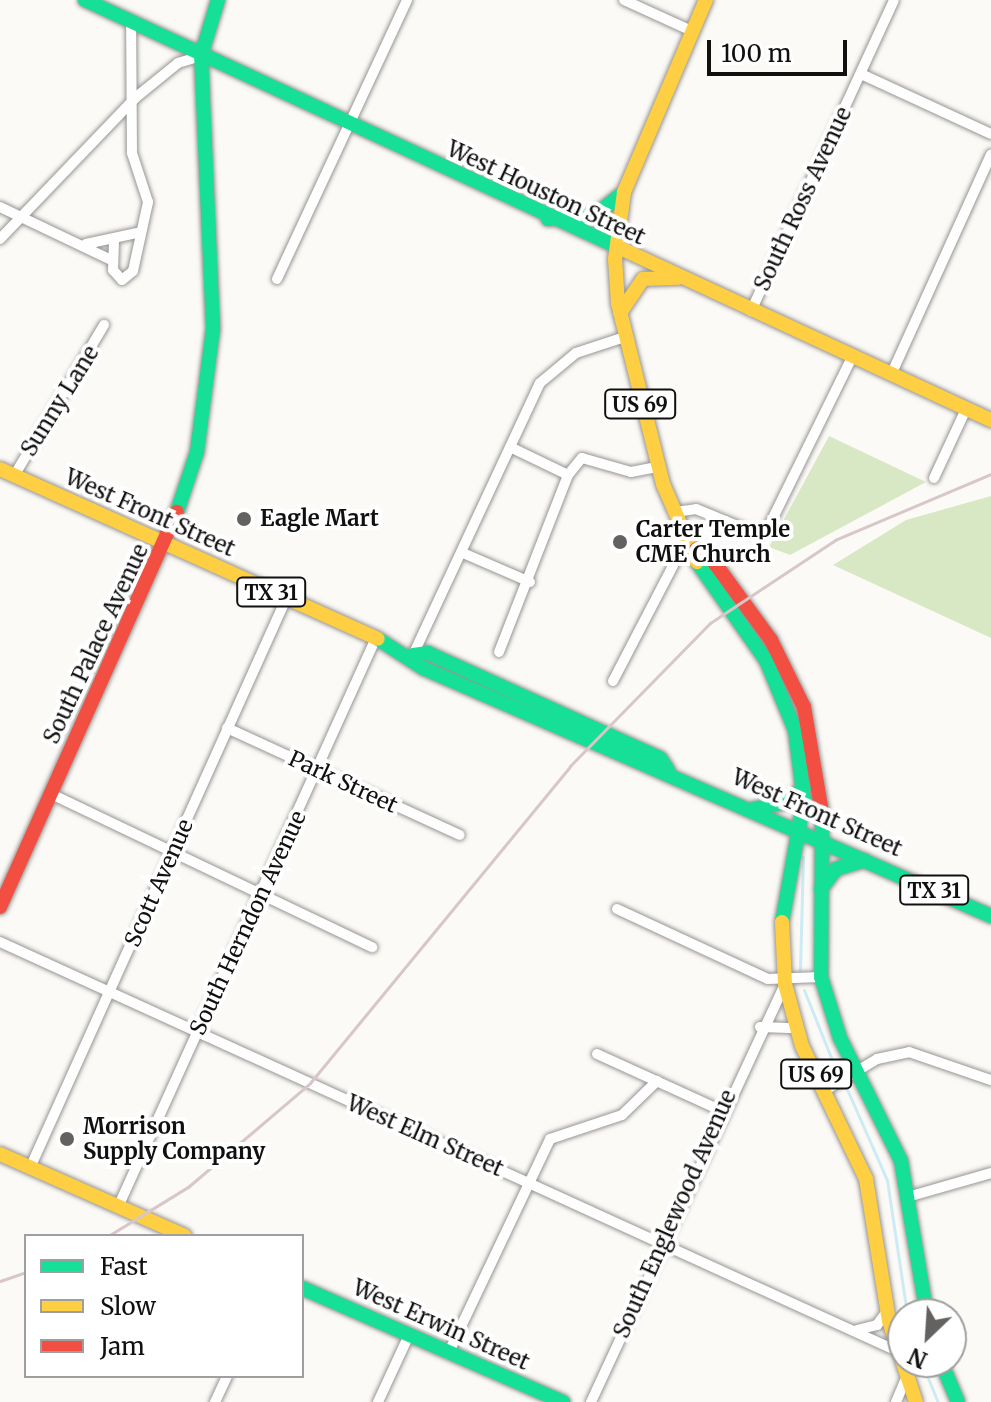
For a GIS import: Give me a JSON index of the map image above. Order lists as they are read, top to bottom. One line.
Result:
{"streets":{"main road":["West Houston Street","US 69","West Front Street","TX 31","South Palace Avenue","West Erwin Street"],"street":["South Ross Avenue","Sunny Lane","Park Street","Scott Avenue","South Herndon Avenue","West Elm Street","South Englewood Avenue"]},"crossings":[["West Houston Street","South Ross Avenue"],["West Houston Street","US 69"],["West Houston Street","South Palace Avenue"],["Sunny Lane","West Front Street"],["US 69","West Front Street"],["US 69","South Englewood Avenue"],["West Front Street","South Palace Avenue"],["West Front Street","Scott Avenue"],["West Front Street","South Herndon Avenue"],["Park Street","Scott Avenue"],["Park Street","South Herndon Avenue"],["Scott Avenue","West Elm Street"],["South Herndon Avenue","West Elm Street"],["West Elm Street","South Englewood Avenue"]],"places":["Eagle Mart","Carter Temple CME Church","Morrison Supply Company"],"legend":["Fast","Slow","Jam"],"scale_bar":"100 m","north":"bottom left"}
